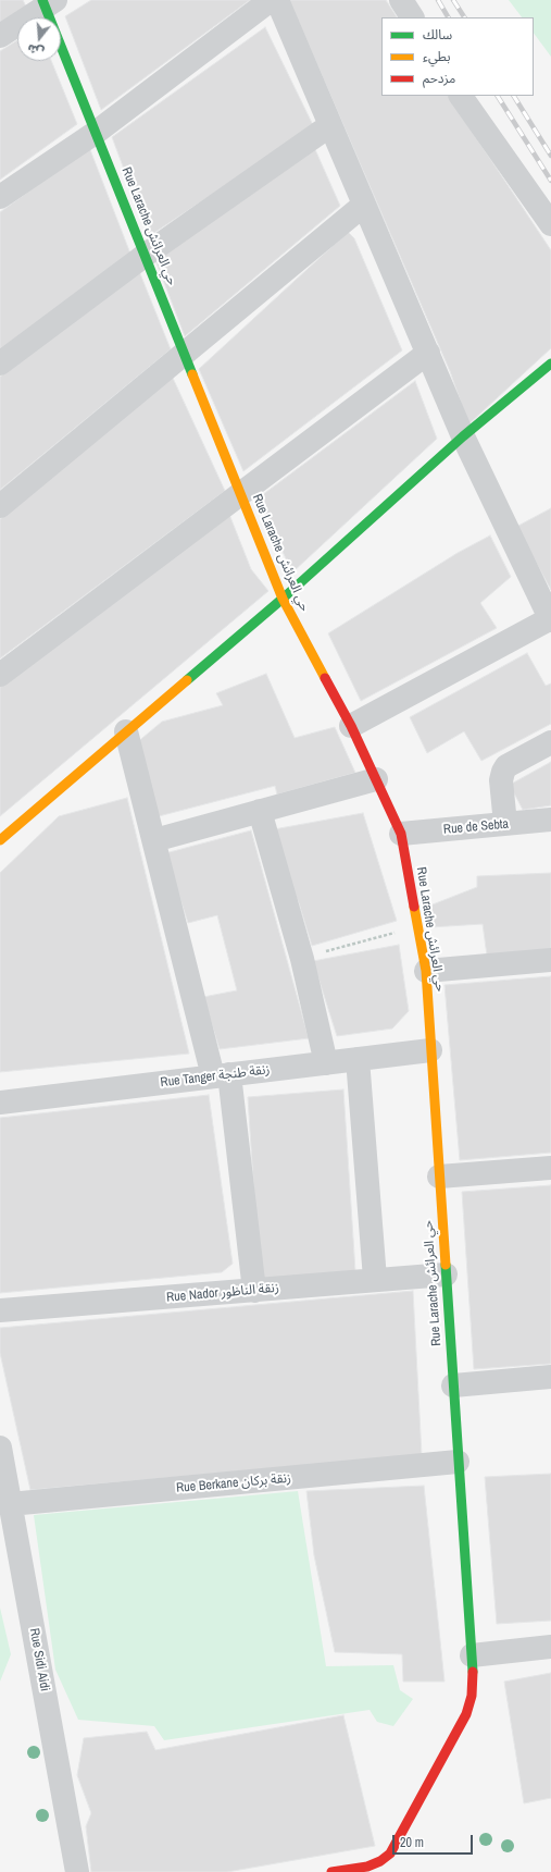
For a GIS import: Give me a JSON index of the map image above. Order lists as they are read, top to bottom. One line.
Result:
{"streets":{"street":["Rue Larache حي العرائش","Rue de Sebta","Rue Tanger زنقة طنجة","Rue Nador زنقة الناظور","Rue Berkane زنقة بركان","Rue Sidi Aidi"]},"crossings":[["Rue Larache حي العرائش","Rue de Sebta"],["Rue Larache حي العرائش","Rue Tanger زنقة طنجة"],["Rue Larache حي العرائش","Rue Nador زنقة الناظور"],["Rue Larache حي العرائش","Rue Berkane زنقة بركان"],["Rue Berkane زنقة بركان","Rue Sidi Aidi"]],"legend":["سالك","بطيء","مزدحم"],"scale_bar":"20 m","north":"bottom"}
